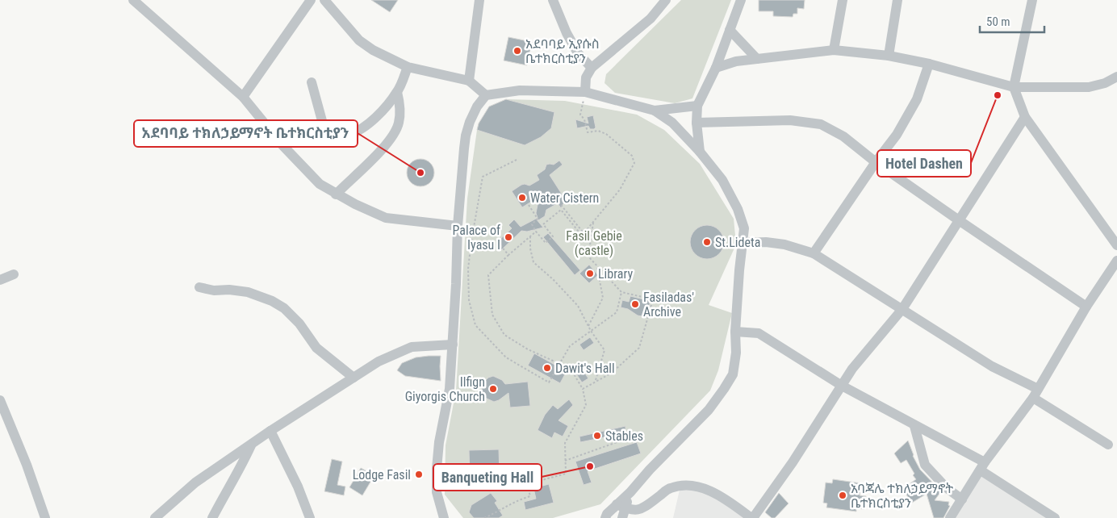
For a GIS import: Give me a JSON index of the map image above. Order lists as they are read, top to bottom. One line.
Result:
{"parks":["Fasil Gebie (castle)"],"places":["አደባባይ ኢየሱስ ቤተክርስቲያን","Hotel Dashen","አደባባይ ተክለኃይማኖት ቤተክርስቲያን","Water Cistern","Palace of Iyasu I","St.Lideta","Library","Fasiladas' Archive","Dawit's Hall","Ilfign Giyorgis Church","Stables","Banqueting Hall","Lodge Fasil","አባጃሌ ተክለኃይማኖት ቤተክርስቲያን"],"scale_bar":"50 m"}
